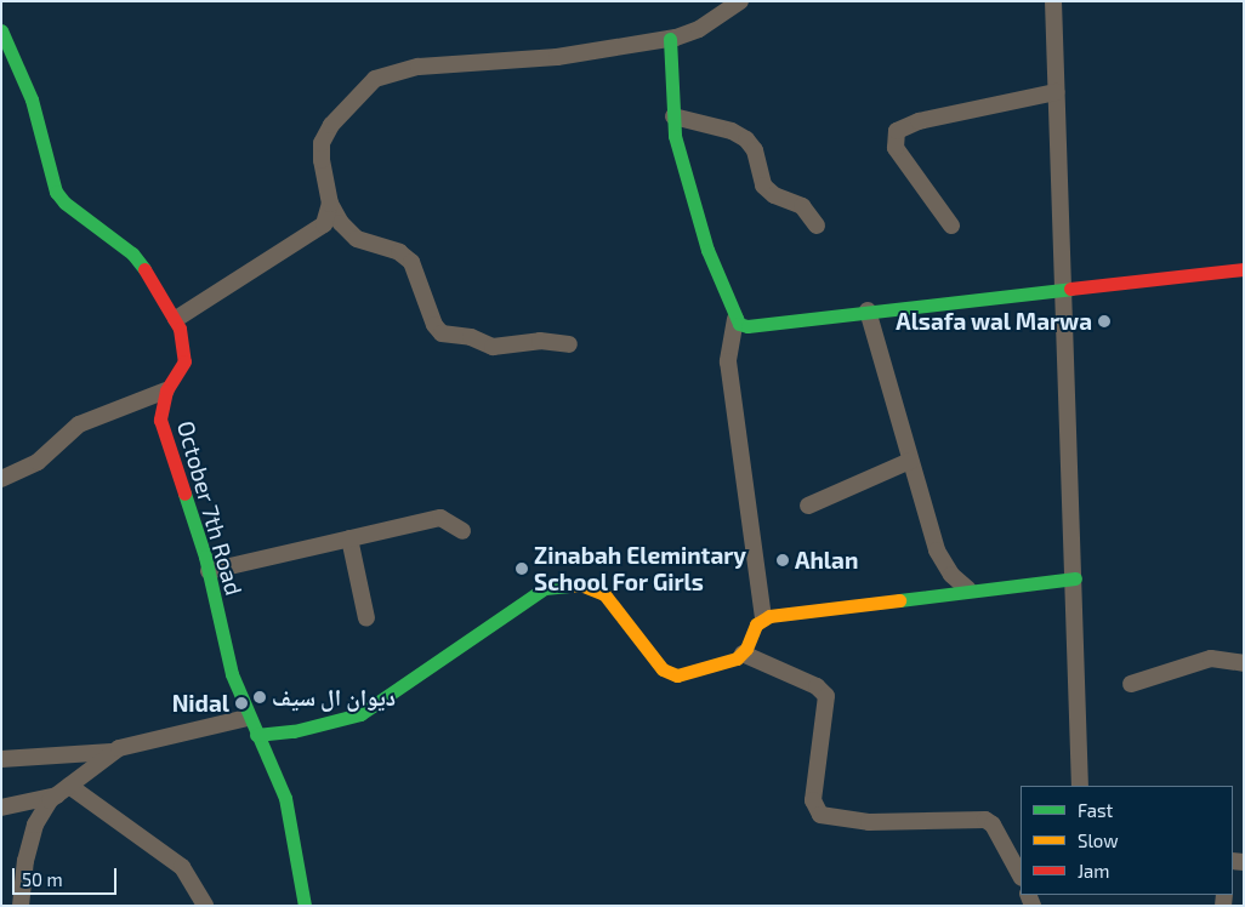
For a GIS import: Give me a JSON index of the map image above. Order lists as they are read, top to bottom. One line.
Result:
{"streets":{"street":["October 7th Road"]},"places":["Alsafa wal Marwa","Ahlan","Zinabah Elemintary School For Girls","ديوان ال سيف","Nidal"],"legend":["Fast","Slow","Jam"],"scale_bar":"50 m"}
